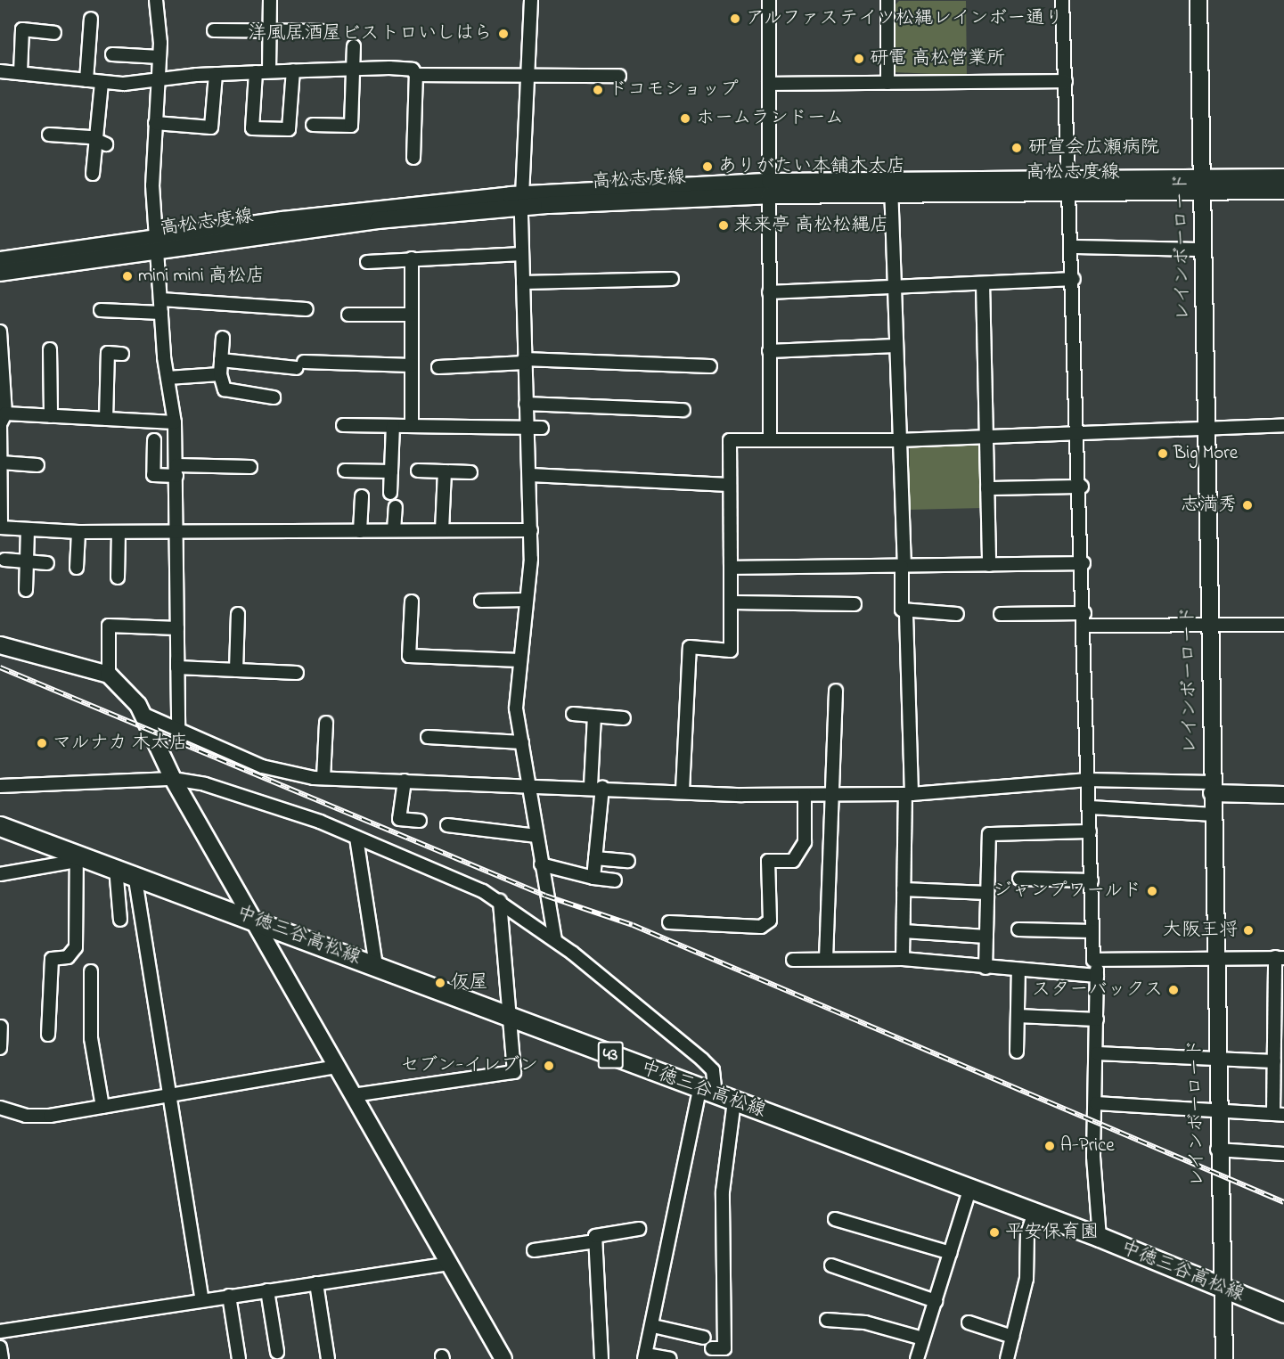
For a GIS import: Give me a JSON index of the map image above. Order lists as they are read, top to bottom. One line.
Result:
{"streets":{"main road":["中徳三谷高松線","43"],"street":["高松志度線","レインボーロード"]},"crossings":[["高松志度線","レインボーロード"],["レインボーロード","中徳三谷高松線"]],"places":["アルファステイツ松縄レインボー通り","洋風居酒屋ビストロいしはら","研電 高松営業所","ドコモショップ","ホームランドーム","研宣会広瀬病院","ありがたい本舗木太店","来来亭 高松松縄店","mini mini 高松店","Big More","志満秀","マルナカ 木太店","ジャンプワールド","大阪王将","仮屋","スターバックス","セブン-イレブン","A-Price","平安保育園"]}
